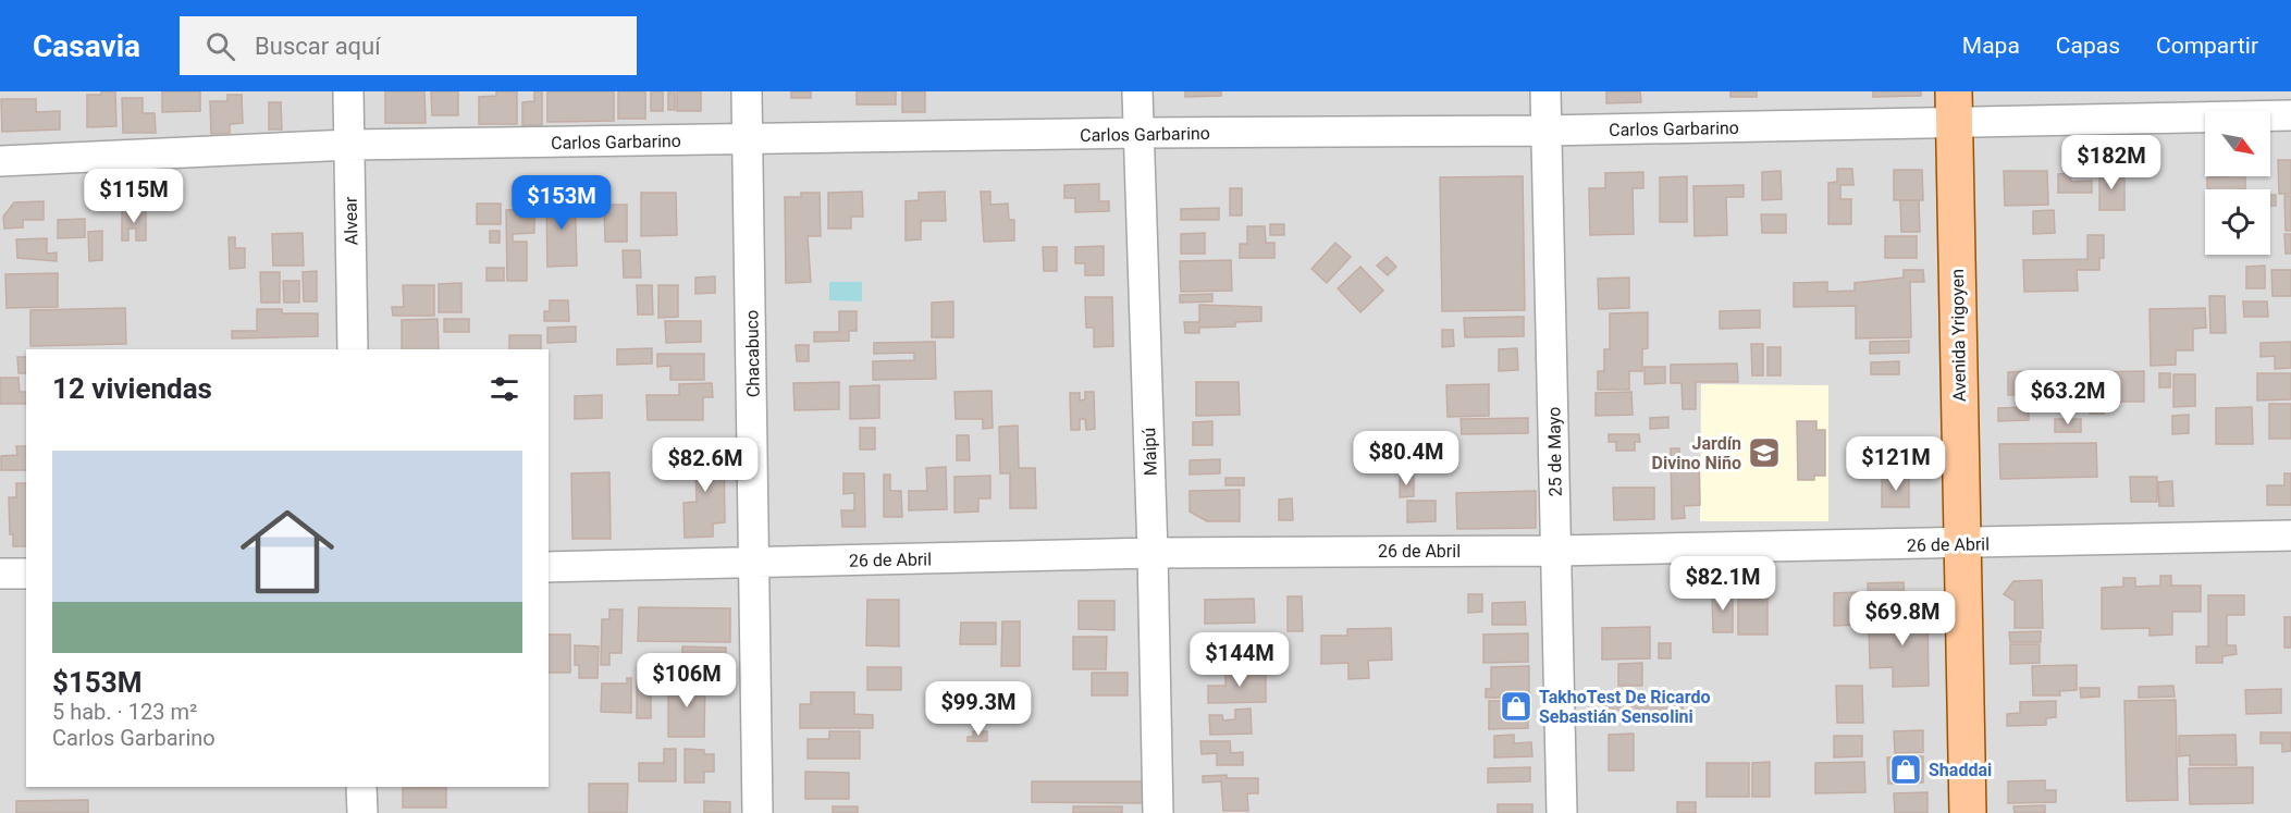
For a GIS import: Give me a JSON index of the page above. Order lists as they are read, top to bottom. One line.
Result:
{"streets":{"main road":["Avenida Yrigoyen"],"street":["Carlos Garbarino","Alvear","Chacabuco","Maipú","25 de Mayo","26 de Abril"]},"crossings":[["Carlos Garbarino","Alvear"],["Carlos Garbarino","Avenida Yrigoyen"],["Carlos Garbarino","Chacabuco"],["Carlos Garbarino","Maipú"],["Carlos Garbarino","25 de Mayo"],["Avenida Yrigoyen","26 de Abril"],["Chacabuco","26 de Abril"],["Maipú","26 de Abril"],["25 de Mayo","26 de Abril"]],"places":{"school or university":["Jardín Divino Niño"],"shop":["TakhoTest De Ricardo Sebastián Sensolini","Shaddai"]},"north":"bottom right","page":{"header":"Casavia","search":"Buscar aquí","nav":["Mapa","Capas","Compartir"],"price":["$182M","$115M","$153M","$63.2M","$80.4M","$121M","$82.6M","$82.1M","$69.8M","$144M","$106M","$99.3M"],"heading":"12 viviendas","list":[{"name":"$153M","note":"5 hab. · 123 m² · Carlos Garbarino"}]}}
